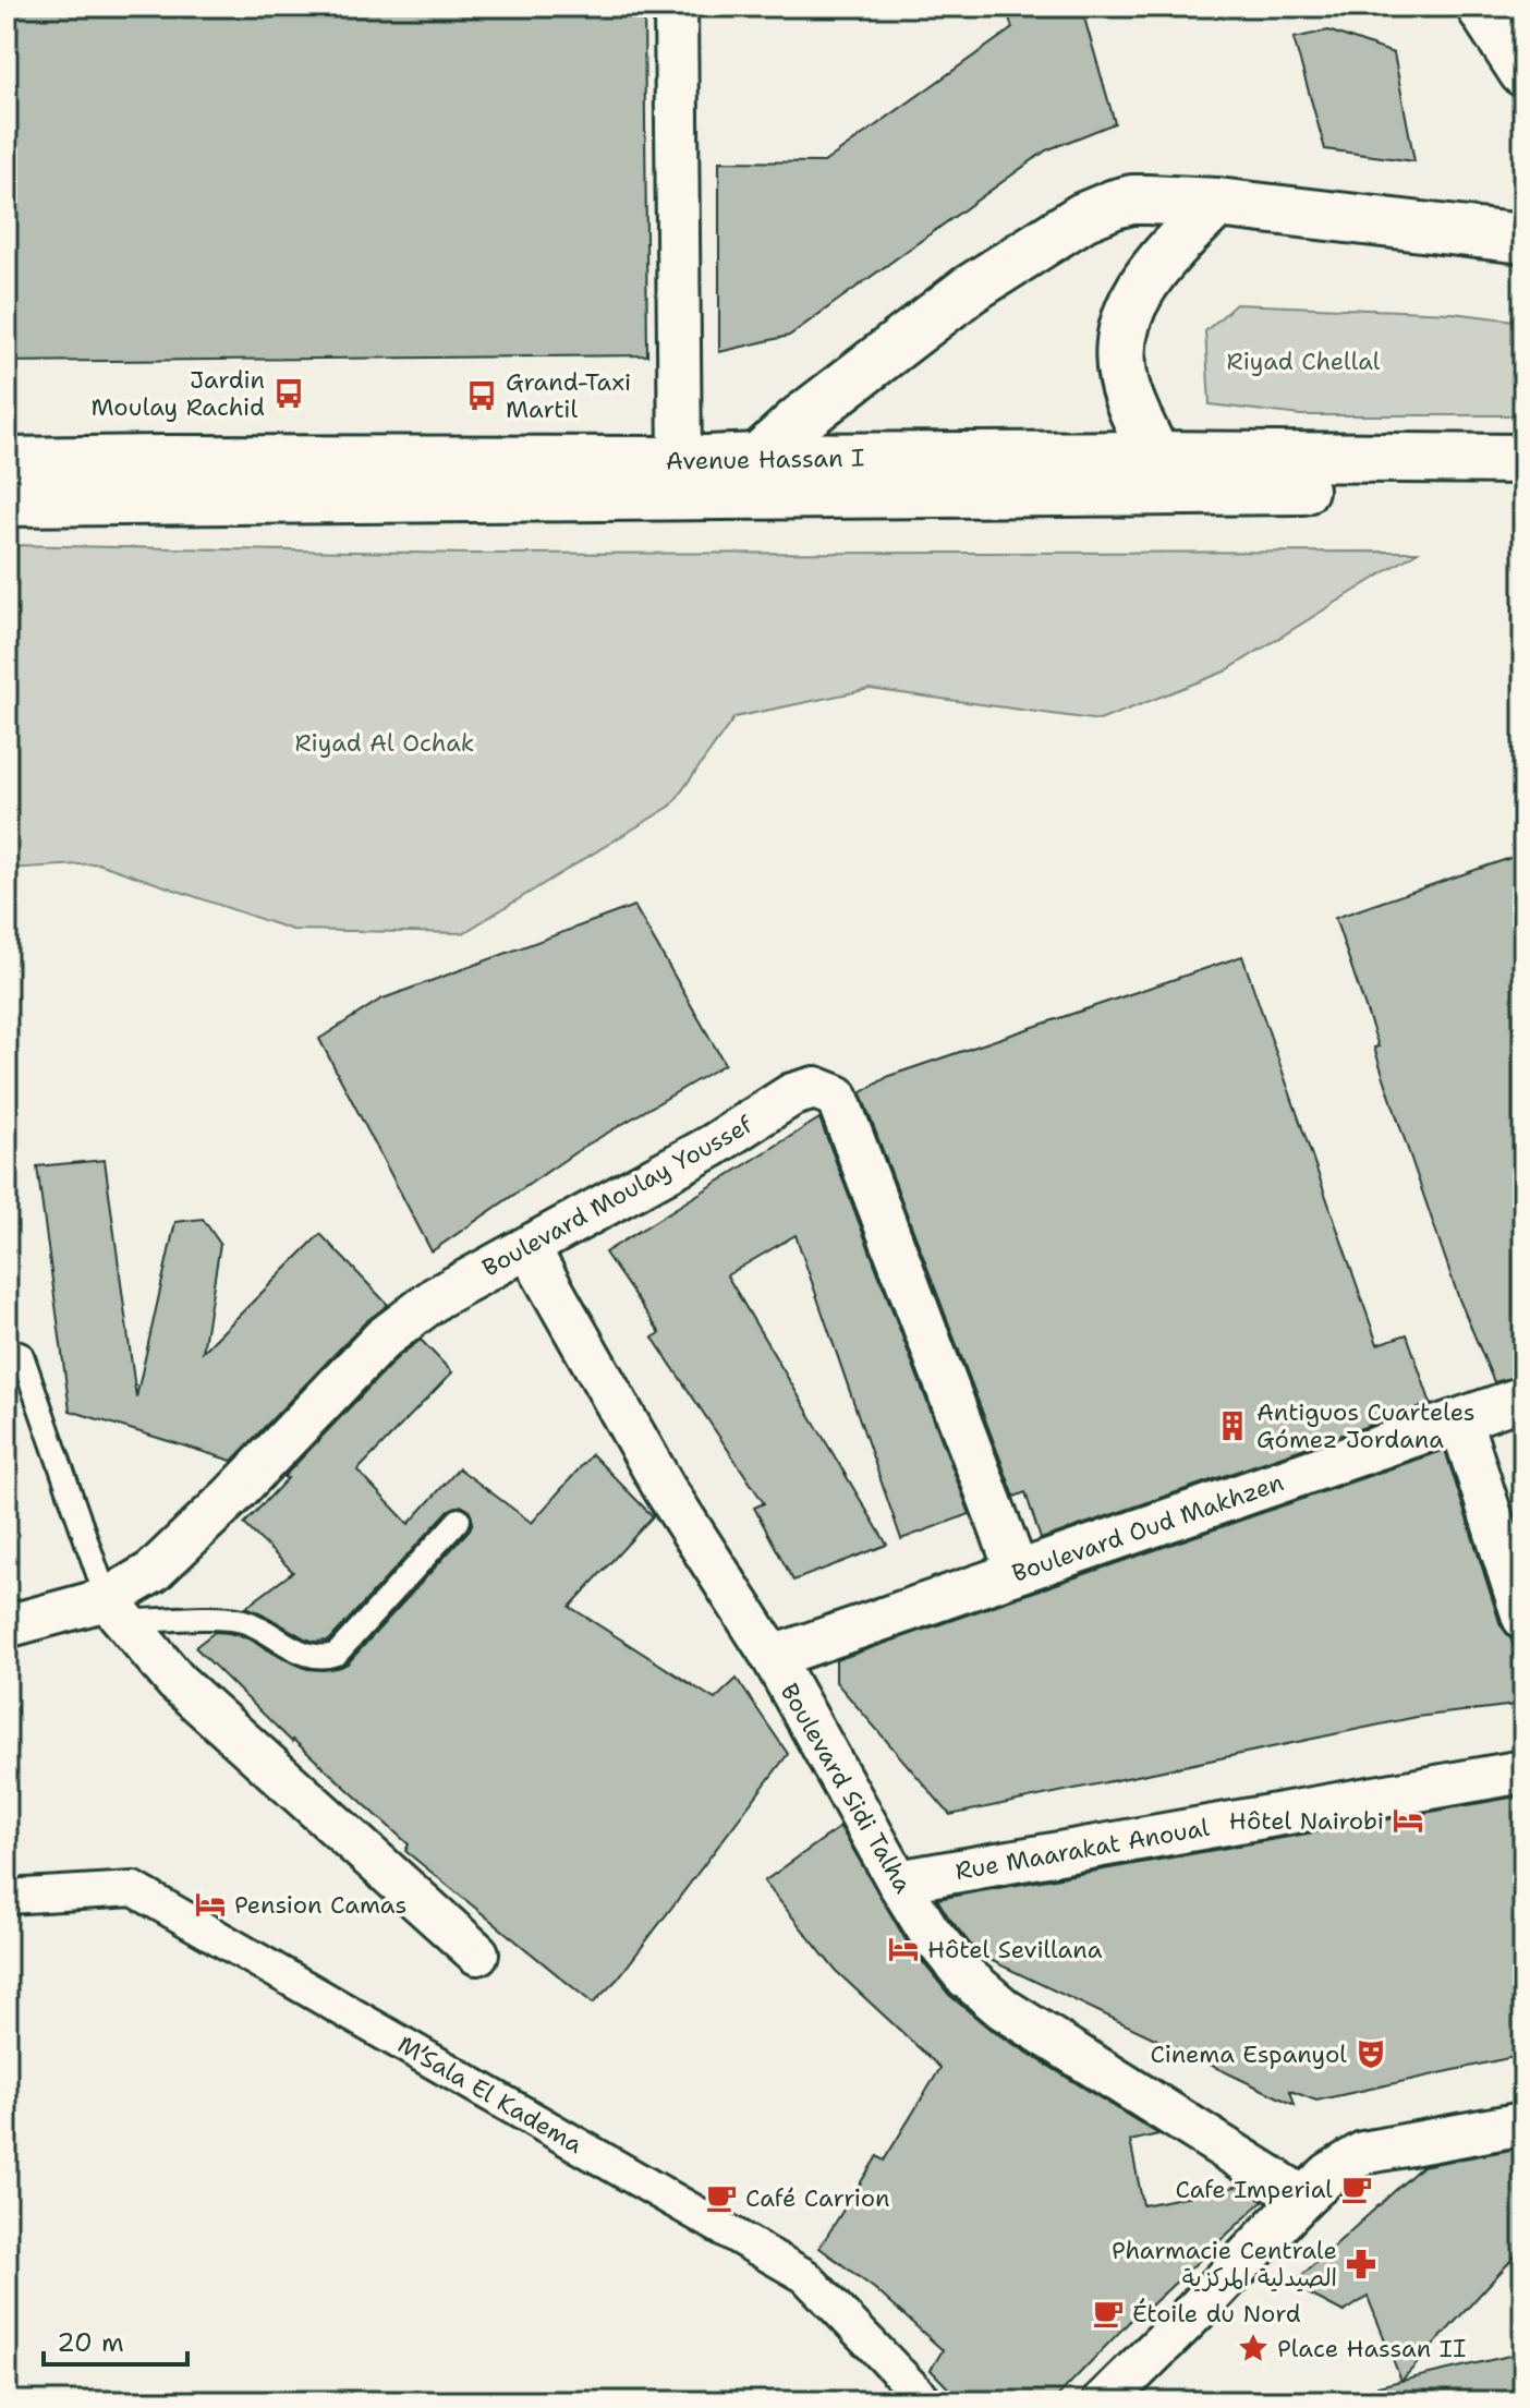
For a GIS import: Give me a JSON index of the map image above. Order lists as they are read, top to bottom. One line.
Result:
{"streets":{"main road":["Avenue Hassan I"],"street":["Boulevard Moulay Youssef","Boulevard Oud Makhzen","Boulevard Sidi Talha","Rue Maarakat Anoual","M’Sala El Kadema"]},"crossings":[["Boulevard Moulay Youssef","Boulevard Oud Makhzen"],["Boulevard Moulay Youssef","Boulevard Sidi Talha"],["Boulevard Oud Makhzen","Boulevard Sidi Talha"],["Boulevard Sidi Talha","Rue Maarakat Anoual"]],"parks":["Riyad Chellal","Riyad Al Ochak"],"places":{"bus stop":["Jardin Moulay Rachid","Grand-Taxi Martil"],"building":["Antiguos Cuarteles Gómez Jordana"],"hotel":["Hôtel Nairobi","Pension Camas","Hôtel Sevillana"],"theatre":["Cinema Espanyol"],"cafe":["Cafe Imperial","Café Carrion","Étoile du Nord"],"pharmacy":["Pharmacie Centrale الصيدلية المركزية"],"place":["Place Hassan II"]},"scale_bar":"20 m"}
